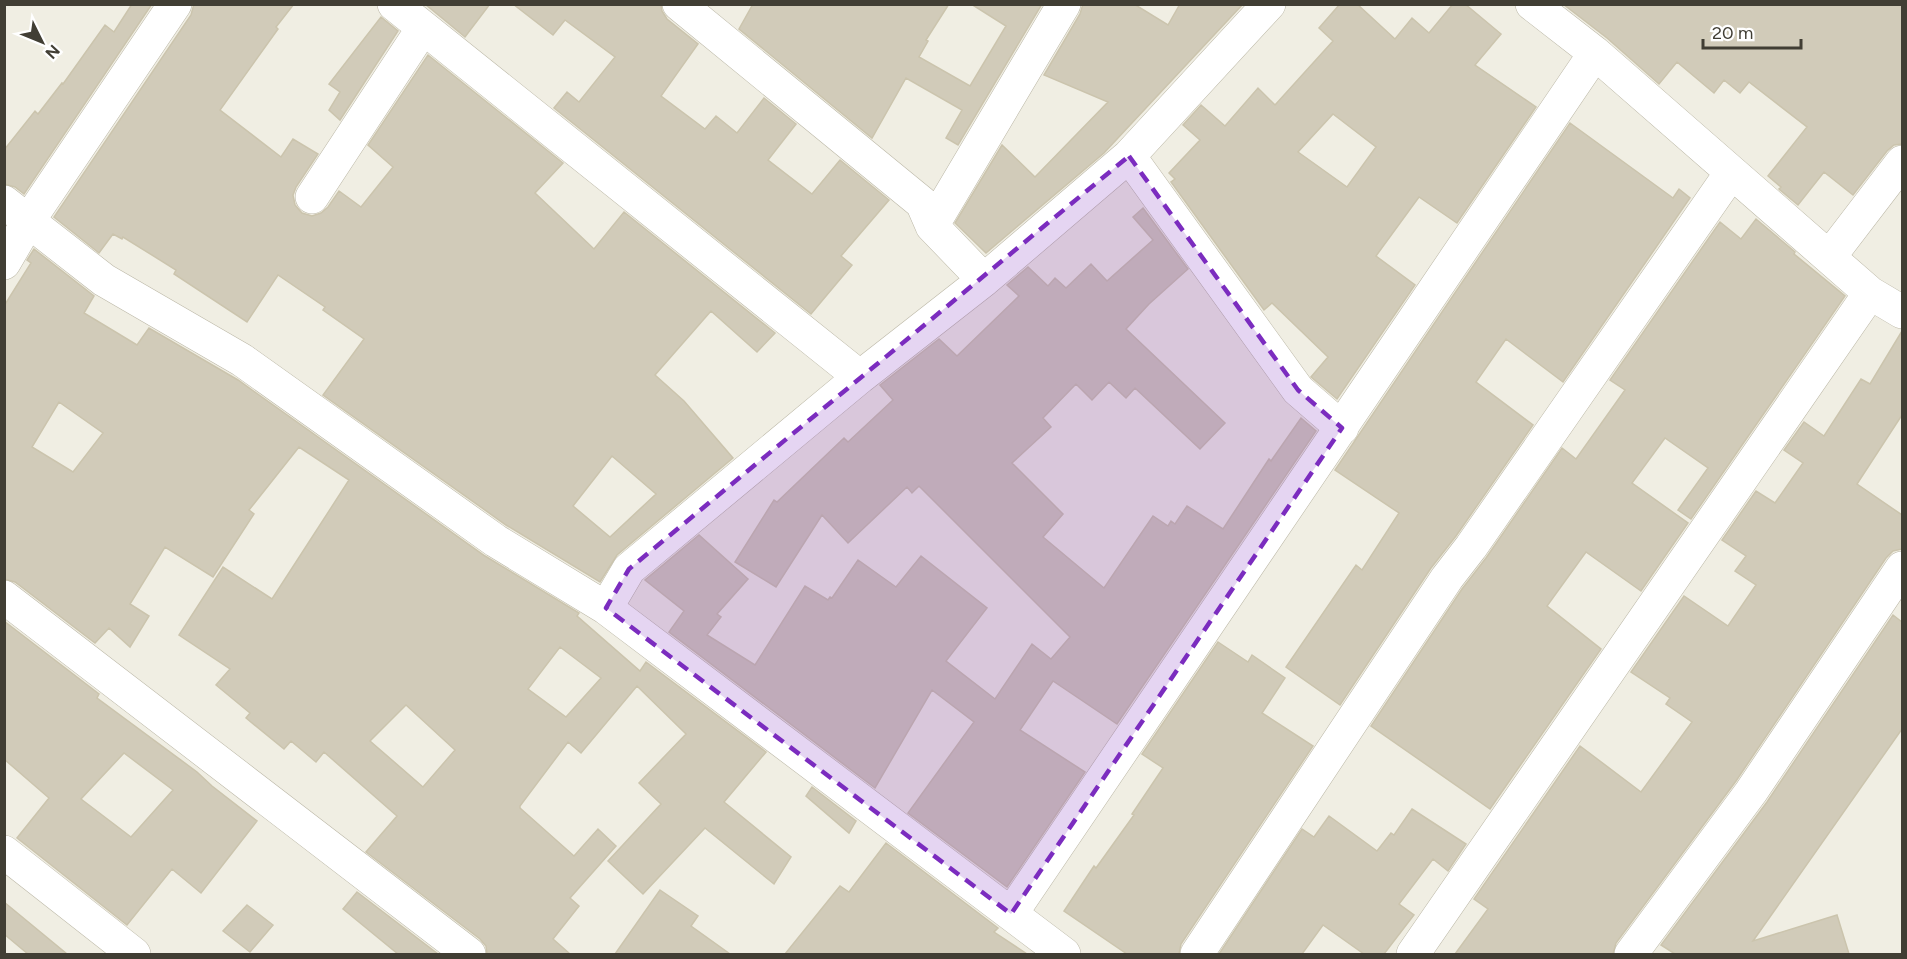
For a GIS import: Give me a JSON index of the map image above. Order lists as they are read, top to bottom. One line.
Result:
{"scale_bar":"20 m","north":"bottom right"}
